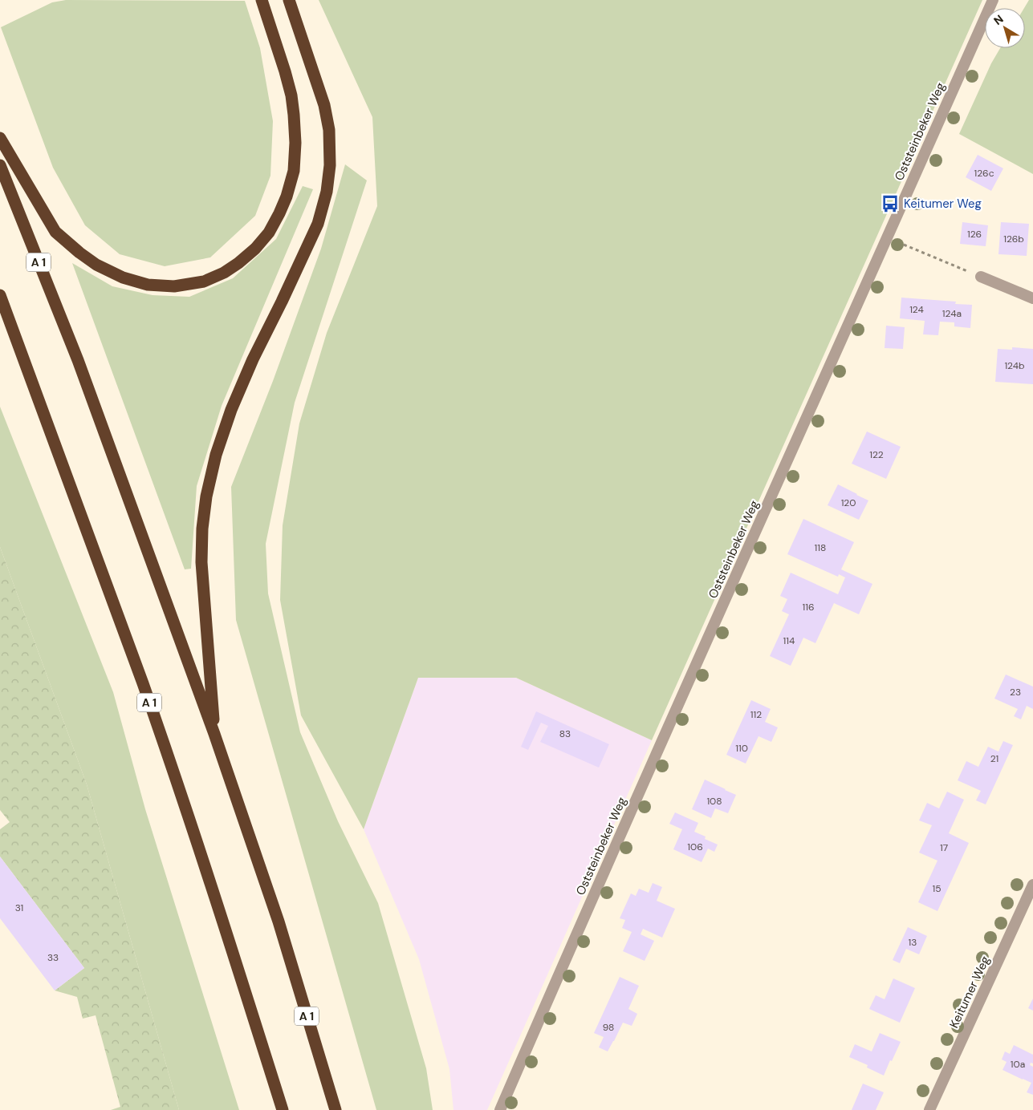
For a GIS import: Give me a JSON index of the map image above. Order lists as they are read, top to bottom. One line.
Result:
{"streets":{"highway":["A 1"],"street":["Oststeinbeker Weg","Keitumer Weg"]},"places":{"bus stop":["Keitumer Weg"]},"house_numbers":["126c","126","126b","124","124a","124b","122","120","118","116","114","23","112","83","110","21","108","106","17","15","31","13","33","98","10a"],"north":"top left"}
